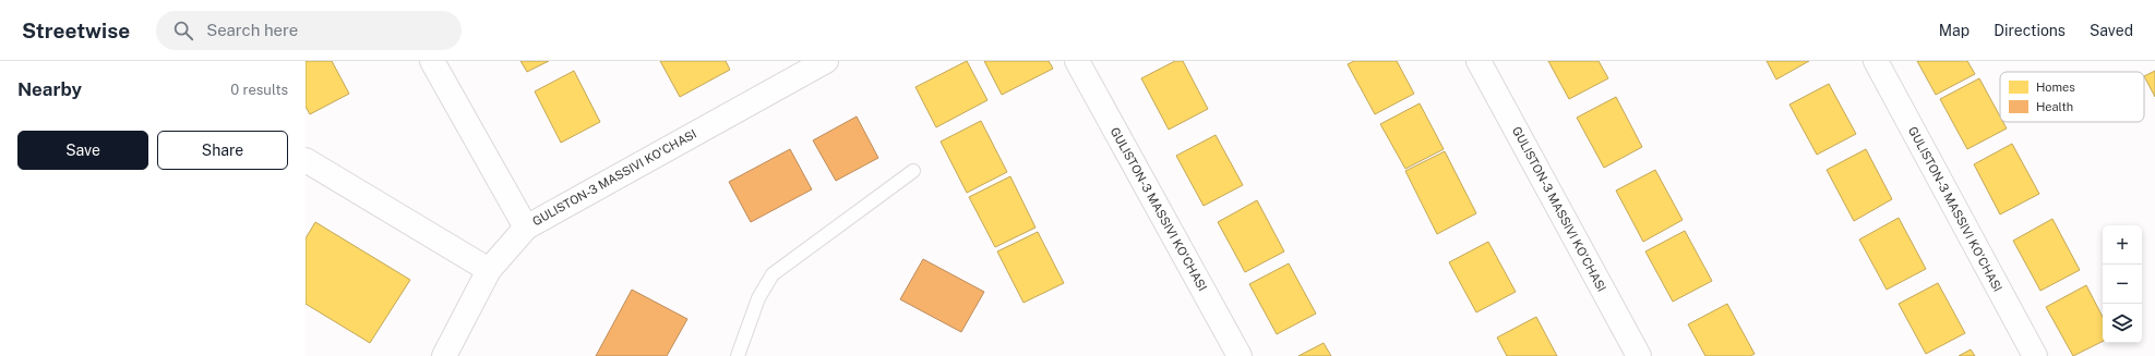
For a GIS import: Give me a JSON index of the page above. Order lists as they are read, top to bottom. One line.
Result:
{"streets":{"street":["GULISTON-3 MASSIVI KO'CHASI"]},"legend":["Homes","Health"],"page":{"header":"Streetwise","search":"Search here","nav":["Map","Directions","Saved"],"heading":["Nearby","0 results"],"buttons":["Save","Share"],"map_buttons":["+","−"]}}
